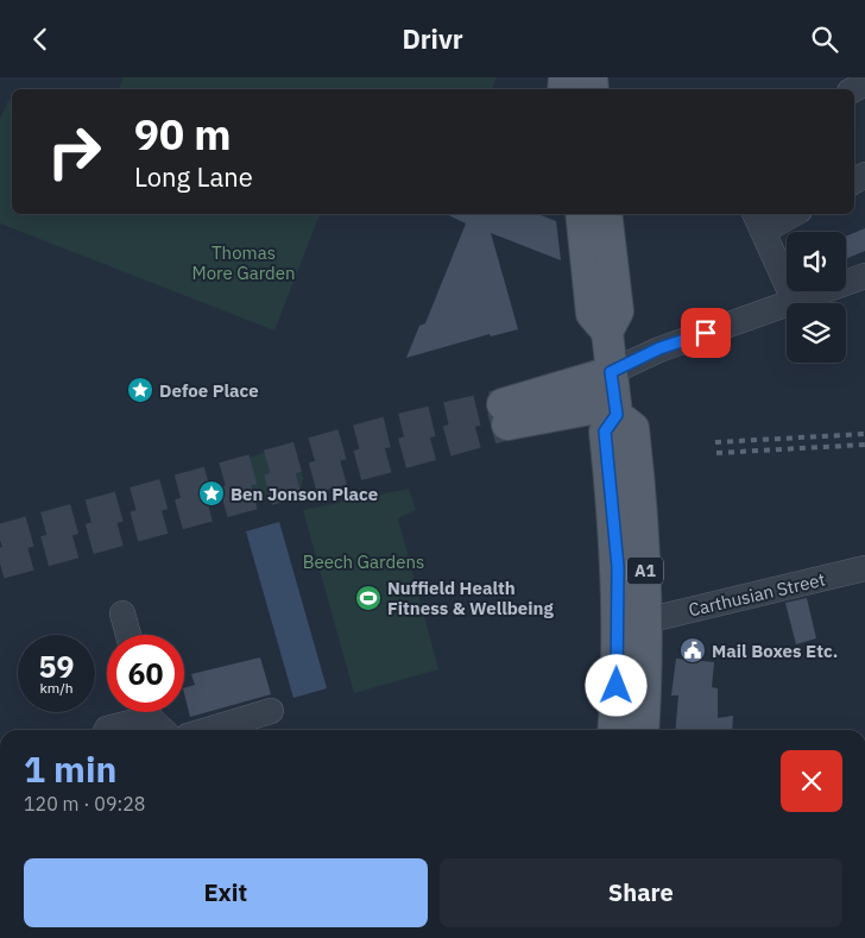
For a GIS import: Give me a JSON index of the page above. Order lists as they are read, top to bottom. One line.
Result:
{"streets":{"main road":["A1"],"street":["Carthusian Street"]},"crossings":[["A1","Carthusian Street"]],"parks":["Thomas More Garden","Beech Gardens"],"places":{"place":["Defoe Place","Ben Jonson Place"],"sports":["Nuffield Health Fitness & Wellbeing"],"public building":["Mail Boxes Etc."]},"page":{"header":"Drivr","turn":["90 m","Long Lane"],"speed":"59 km/h","limit":"60","heading":["1 min","120 m · 09:28"],"buttons":["Exit","Share"]}}
